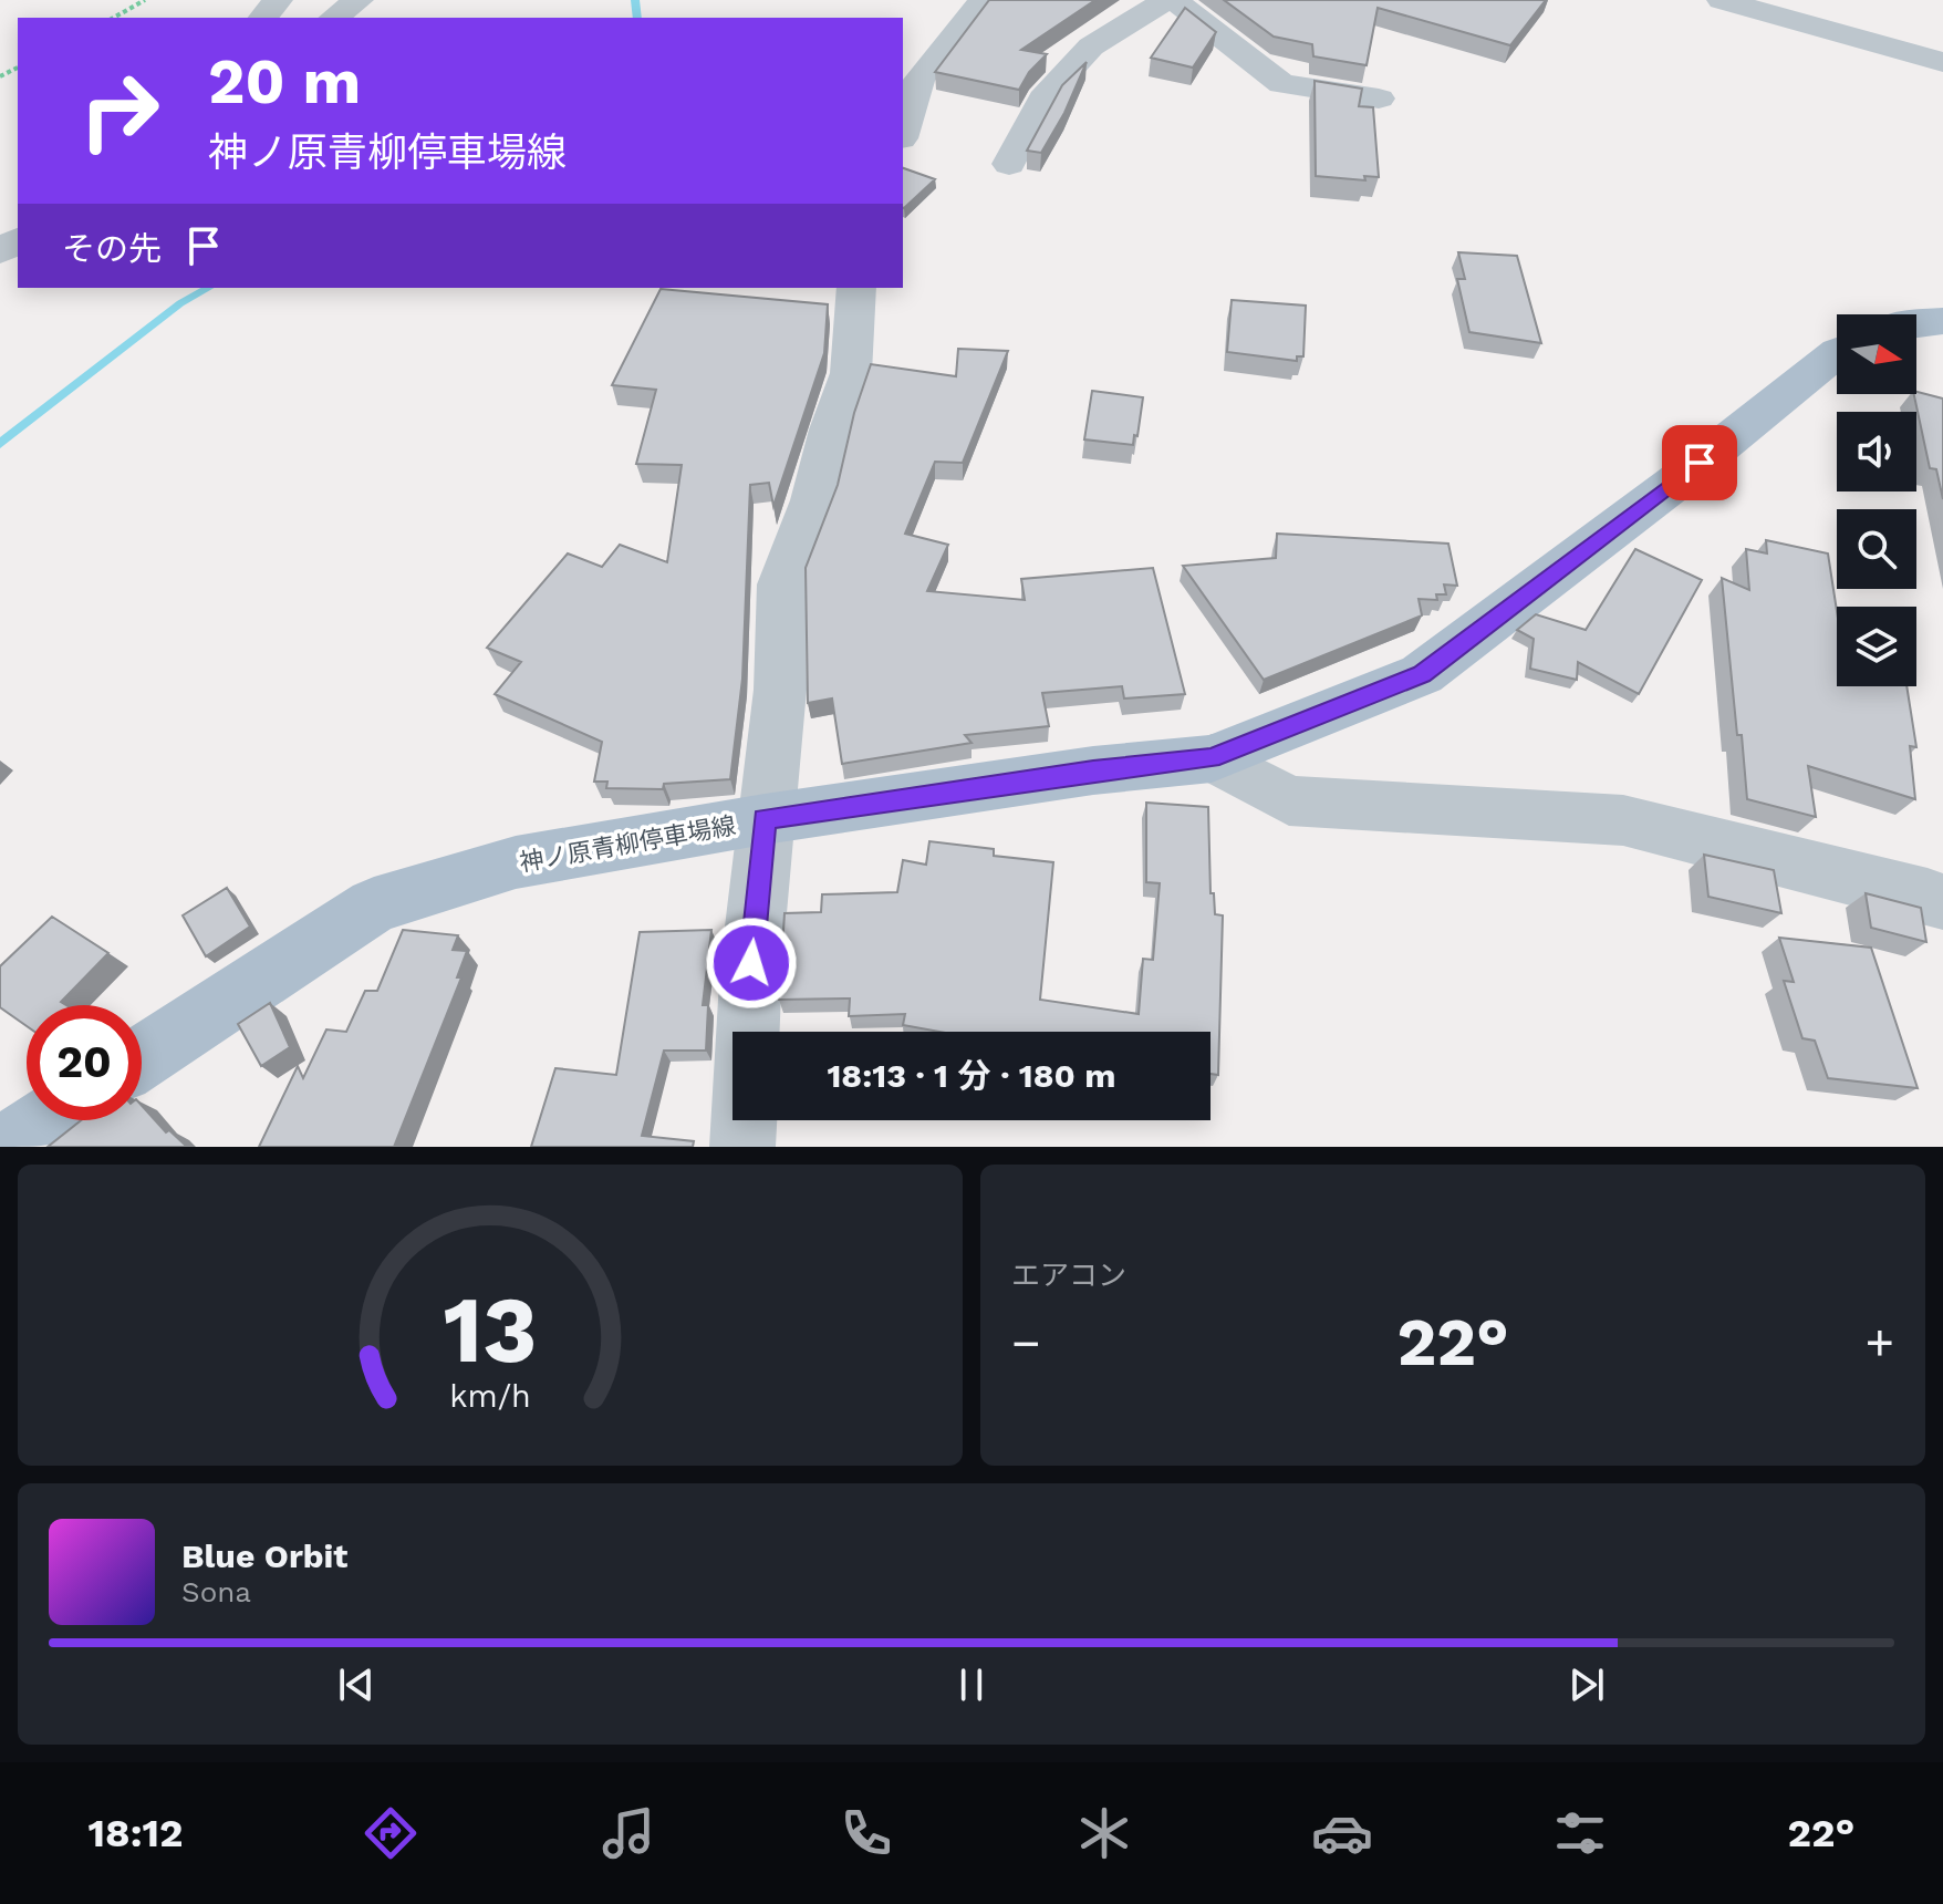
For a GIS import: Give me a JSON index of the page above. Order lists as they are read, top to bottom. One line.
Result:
{"streets":{"main road":["神ノ原青柳停車場線"]},"north":"right","page":{"turn":["20 m","神ノ原青柳停車場線"],"then":"その先","limit":"20","trip":"18:13 · 1 分 · 180 m","tile":"エアコン","heat":["−","22°","+"],"song":["Blue Orbit","Sona"],"tabs":["18:12","22°"],"gauge":["13","km/h"]}}
